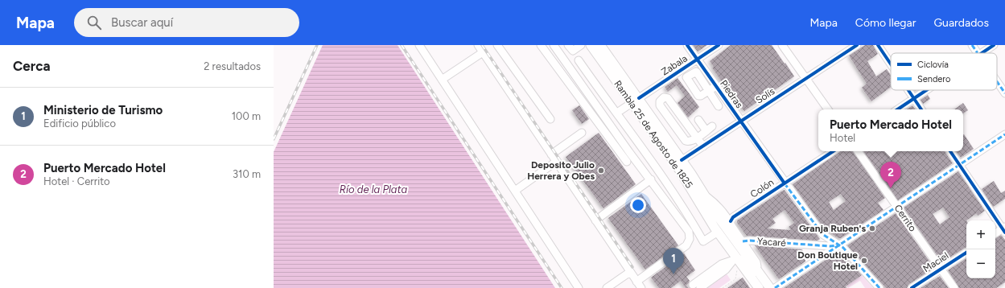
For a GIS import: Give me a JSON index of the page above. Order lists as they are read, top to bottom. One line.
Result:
{"streets":{"main road":["Rambla 25 de Agosto de 1825"],"street":["Zabala","Piedras","Solís","Colón","Cerrito","Yacaré","Maciel"]},"crossings":[["Zabala","Piedras"],["Zabala","Rambla 25 de Agosto de 1825"],["Piedras","Solís"],["Piedras","Colón"],["Piedras","Yacaré"],["Solís","Rambla 25 de Agosto de 1825"],["Rambla 25 de Agosto de 1825","Colón"],["Rambla 25 de Agosto de 1825","Yacaré"],["Cerrito","Maciel"]],"water":["Río de la Plata"],"places":["Deposito Julio Herrera y Obes","Granja Ruben's","Don Boutique Hotel"],"legend":["Ciclovía","Sendero"],"page":{"header":"Mapa","search":"Buscar aquí","nav":["Mapa","Cómo llegar","Guardados"],"heading":["Cerca","2 resultados"],"list":[{"mark":"1","name":"Ministerio de Turismo","note":"Edificio público","value":"100 m"},{"mark":"2","name":"Puerto Mercado Hotel","note":"Hotel · Cerrito","value":"310 m"}],"popup":["Puerto Mercado Hotel","Hotel"],"pins":["2","1"],"map_buttons":["+","−"]}}
